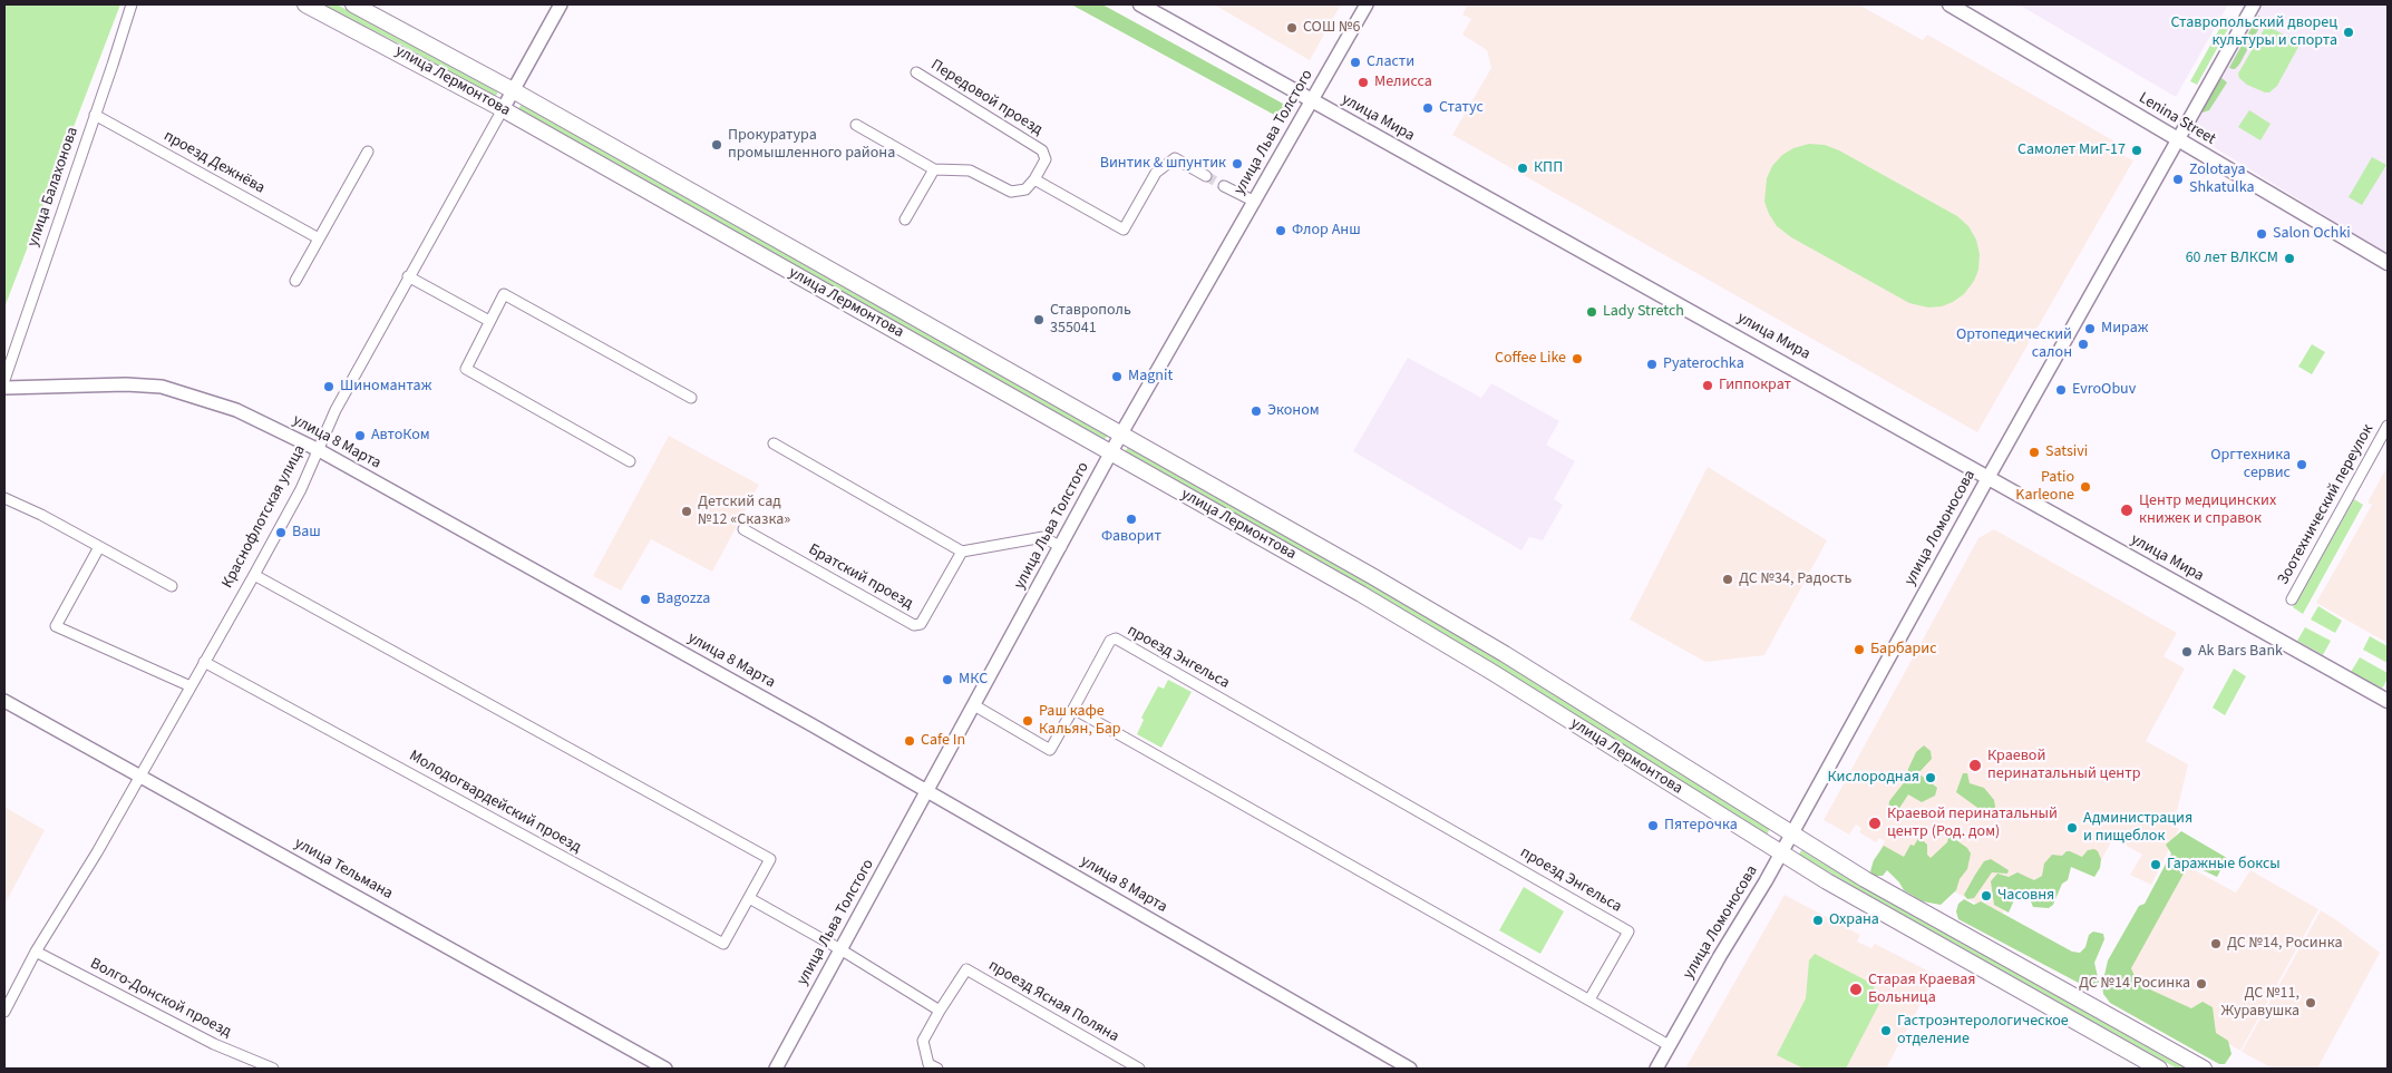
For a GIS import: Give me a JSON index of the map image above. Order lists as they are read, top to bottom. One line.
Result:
{"streets":{"main road":["улица Лермонтова","улица Мира","Lenina Street"],"street":["Передовой проезд","улица Льва Толстого","проезд Дежнёва","улица Балахонова","улица 8 Марта","Зоотехнический переулок","Краснофлотская улица","улица Ломоносова","Братский проезд","проезд Энгельса","Молодогвардейский проезд","улица Тельмана","Волго-Донской проезд","проезд Ясная Поляна"]},"crossings":[["улица Лермонтова","улица Льва Толстого"],["улица Лермонтова","Краснофлотская улица"],["улица Лермонтова","улица Ломоносова"],["улица Мира","улица Льва Толстого"],["улица Мира","улица Ломоносова"],["Lenina Street","улица Ломоносова"],["улица Льва Толстого","улица 8 Марта"],["проезд Дежнёва","улица Балахонова"],["улица 8 Марта","Краснофлотская улица"],["Краснофлотская улица","Молодогвардейский проезд"],["Краснофлотская улица","улица Тельмана"],["Краснофлотская улица","Волго-Донской проезд"]],"places":["СОШ №6","Ставропольский дворец культуры и спорта","Сласти","Мелисса","Статус","Прокуратура промышленного района","Самолет МиГ-17","Винтик & шпунтик","КПП","Zolotaya Shkatulka","Флор Анш","Salon Ochki","60 лет ВЛКСМ","Lady Stretch","Ставрополь 355041","Мираж","Ортопедический салон","Coffee Like","Pyaterochka","Magnit","Гиппократ","Шиномантаж","EvroObuv","Эконом","АвтоКом","Satsivi","Оргтехника сервис","Patio Karleone","Центр медицинских книжек и справок","Детский сад №12 «Сказка»","Фаворит","Ваш","ДС №34, Радость","Bagozza","Барбарис","Ak Bars Bank","МКС","Раш кафе Кальян, Бар","Cafe In","Краевой перинатальный центр","Кислородная","Краевой перинатальный центр (Род. дом)","Пятерочка","Администрация и пищеблок","Гаражные боксы","Часовня","Охрана","ДС №14, Росинка","ДС №14 Росинка","Старая Краевая Больница","ДС №11, Журавушка","Гастроэнтерологическое отделение"]}
